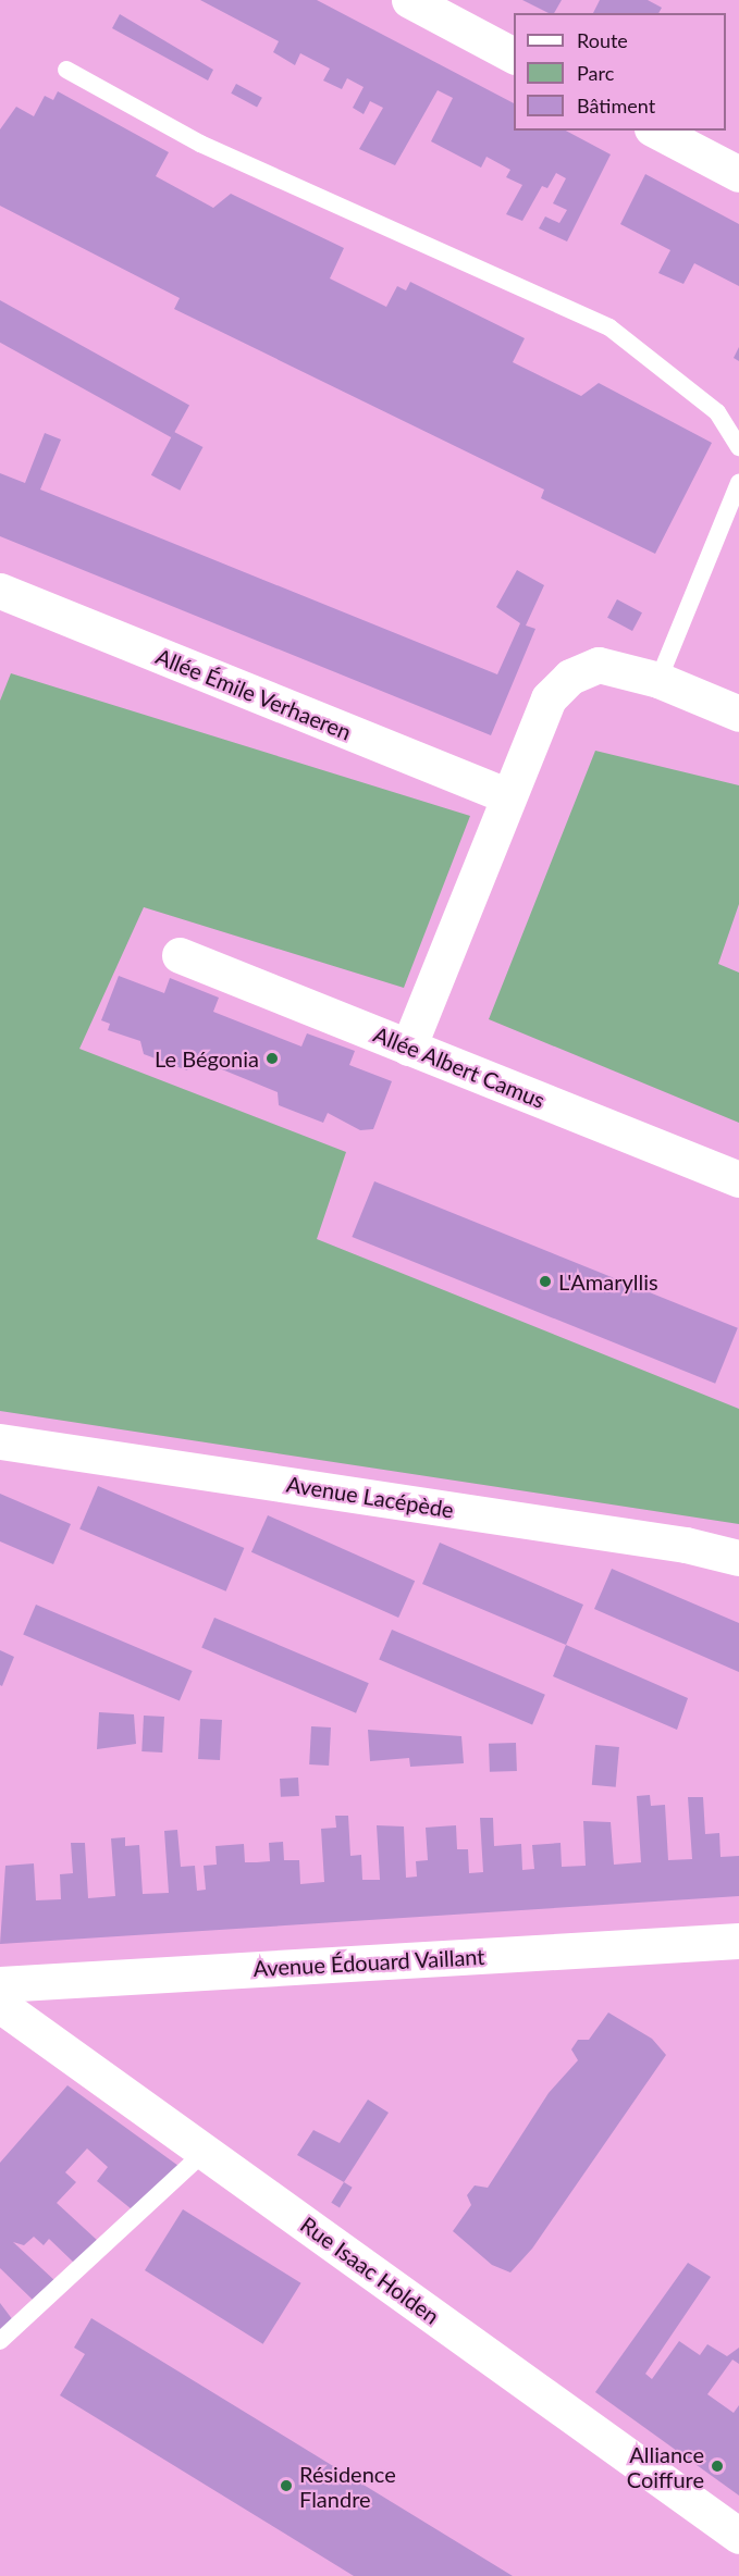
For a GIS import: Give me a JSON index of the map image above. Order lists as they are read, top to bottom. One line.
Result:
{"streets":{"street":["Allée Émile Verhaeren","Allée Albert Camus","Avenue Lacépède","Avenue Édouard Vaillant","Rue Isaac Holden"]},"places":["Le Bégonia","L'Amaryllis","Alliance Coiffure","Résidence Flandre"],"legend":["Route","Parc","Bâtiment"]}
